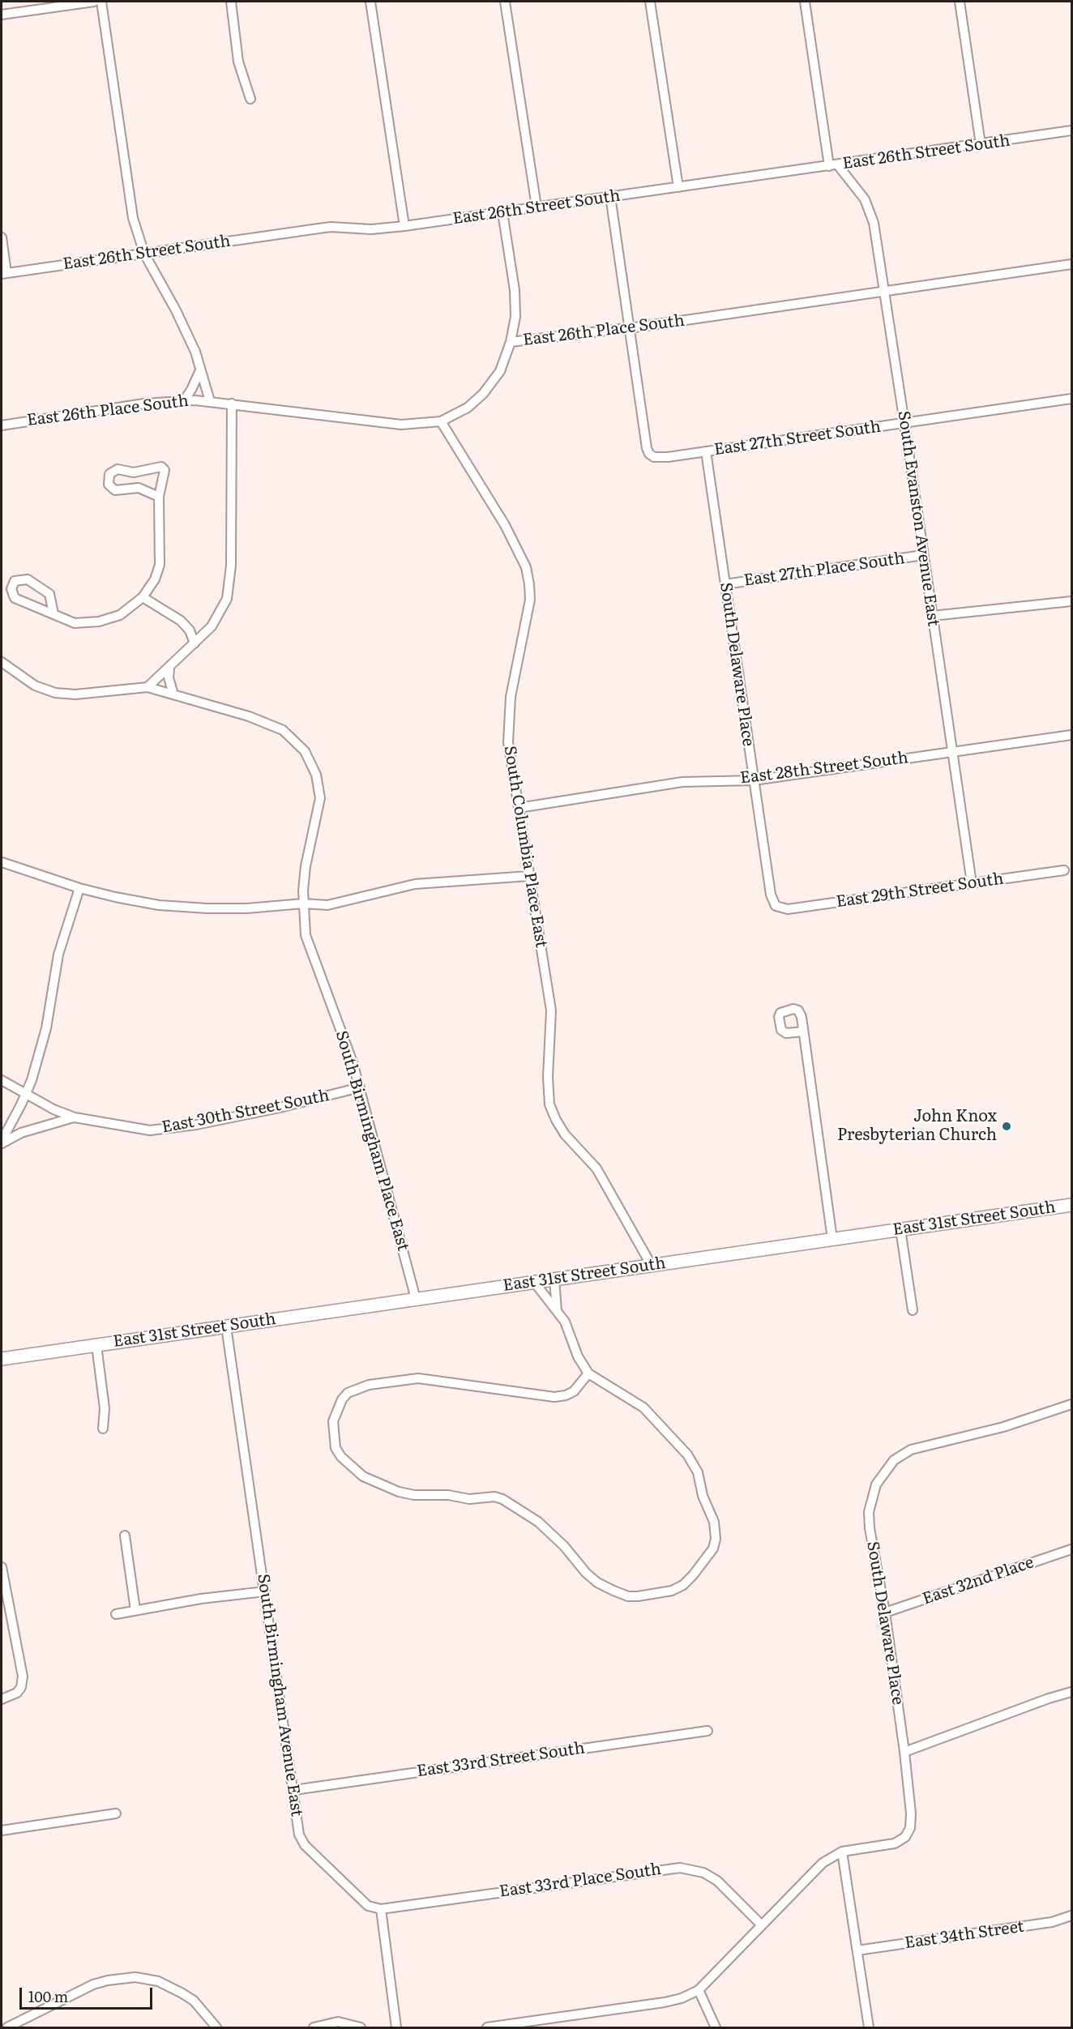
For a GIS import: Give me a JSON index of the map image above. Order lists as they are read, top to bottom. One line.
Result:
{"streets":{"main road":["East 31st Street South"],"street":["East 26th Street South","East 26th Place South","East 27th Street South","South Evanston Avenue East","East 27th Place South","South Delaware Place","East 28th Street South","South Columbia Place East","East 29th Street South","East 30th Street South","South Birmingham Place East","East 32nd Place","South Birmingham Avenue East","East 33rd Street South","East 33rd Place South","East 34th Street"]},"crossings":[["East 26th Street South","South Evanston Avenue East"],["East 26th Place South","East 27th Street South"],["East 26th Place South","South Evanston Avenue East"],["East 26th Place South","South Columbia Place East"],["East 27th Street South","South Evanston Avenue East"],["East 27th Street South","South Delaware Place"],["South Evanston Avenue East","East 27th Place South"],["South Evanston Avenue East","East 28th Street South"],["South Evanston Avenue East","East 29th Street South"],["East 27th Place South","South Delaware Place"],["South Delaware Place","East 28th Street South"],["South Delaware Place","East 29th Street South"],["South Delaware Place","East 32nd Place"],["East 28th Street South","South Columbia Place East"],["South Columbia Place East","East 31st Street South"],["East 30th Street South","South Birmingham Place East"],["South Birmingham Place East","East 31st Street South"],["East 31st Street South","South Birmingham Avenue East"],["South Birmingham Avenue East","East 33rd Street South"],["South Birmingham Avenue East","East 33rd Place South"]],"places":["John Knox Presbyterian Church"],"scale_bar":"100 m"}
